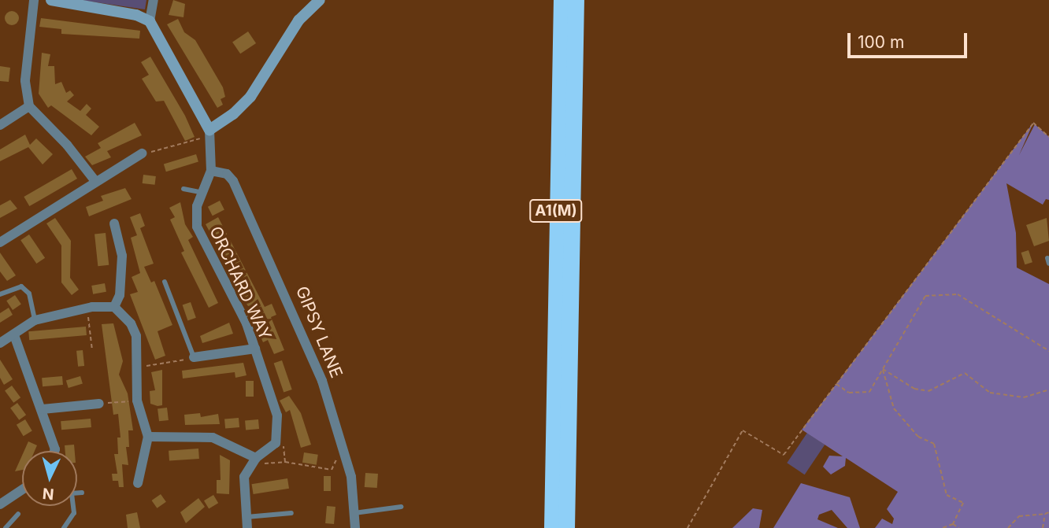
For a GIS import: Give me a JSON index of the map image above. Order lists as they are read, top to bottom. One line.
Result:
{"streets":{"highway":["A1(M)"],"street":["ORCHARD WAY","GIPSY LANE"]},"crossings":[["ORCHARD WAY","GIPSY LANE"]],"scale_bar":"100 m","north":"bottom"}
